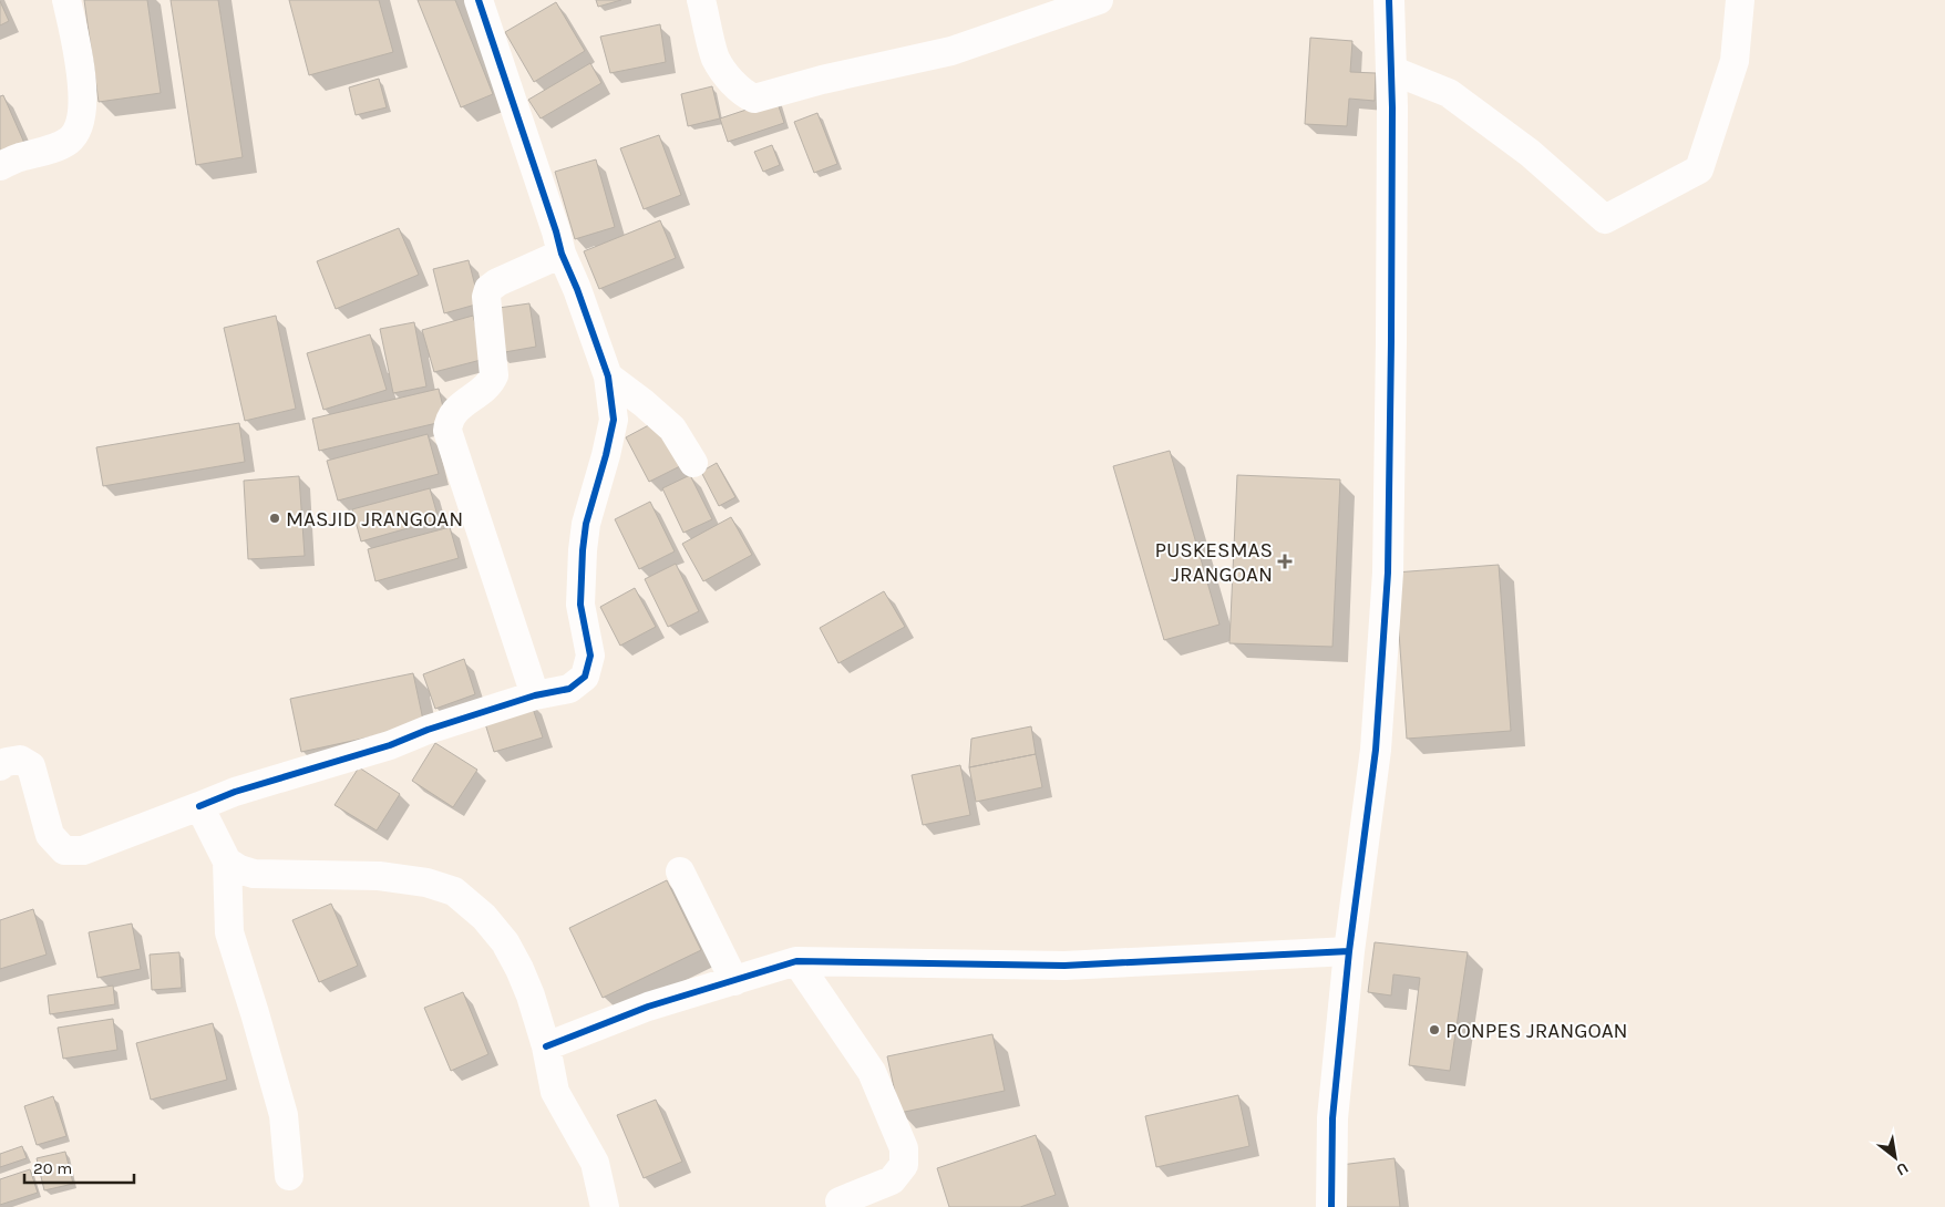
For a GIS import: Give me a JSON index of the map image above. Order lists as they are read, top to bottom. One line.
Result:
{"places":{"other":["MASJID JRANGOAN","PONPES JRANGOAN"],"health":["PUSKESMAS JRANGOAN"]},"scale_bar":"20 m","north":"bottom right"}
